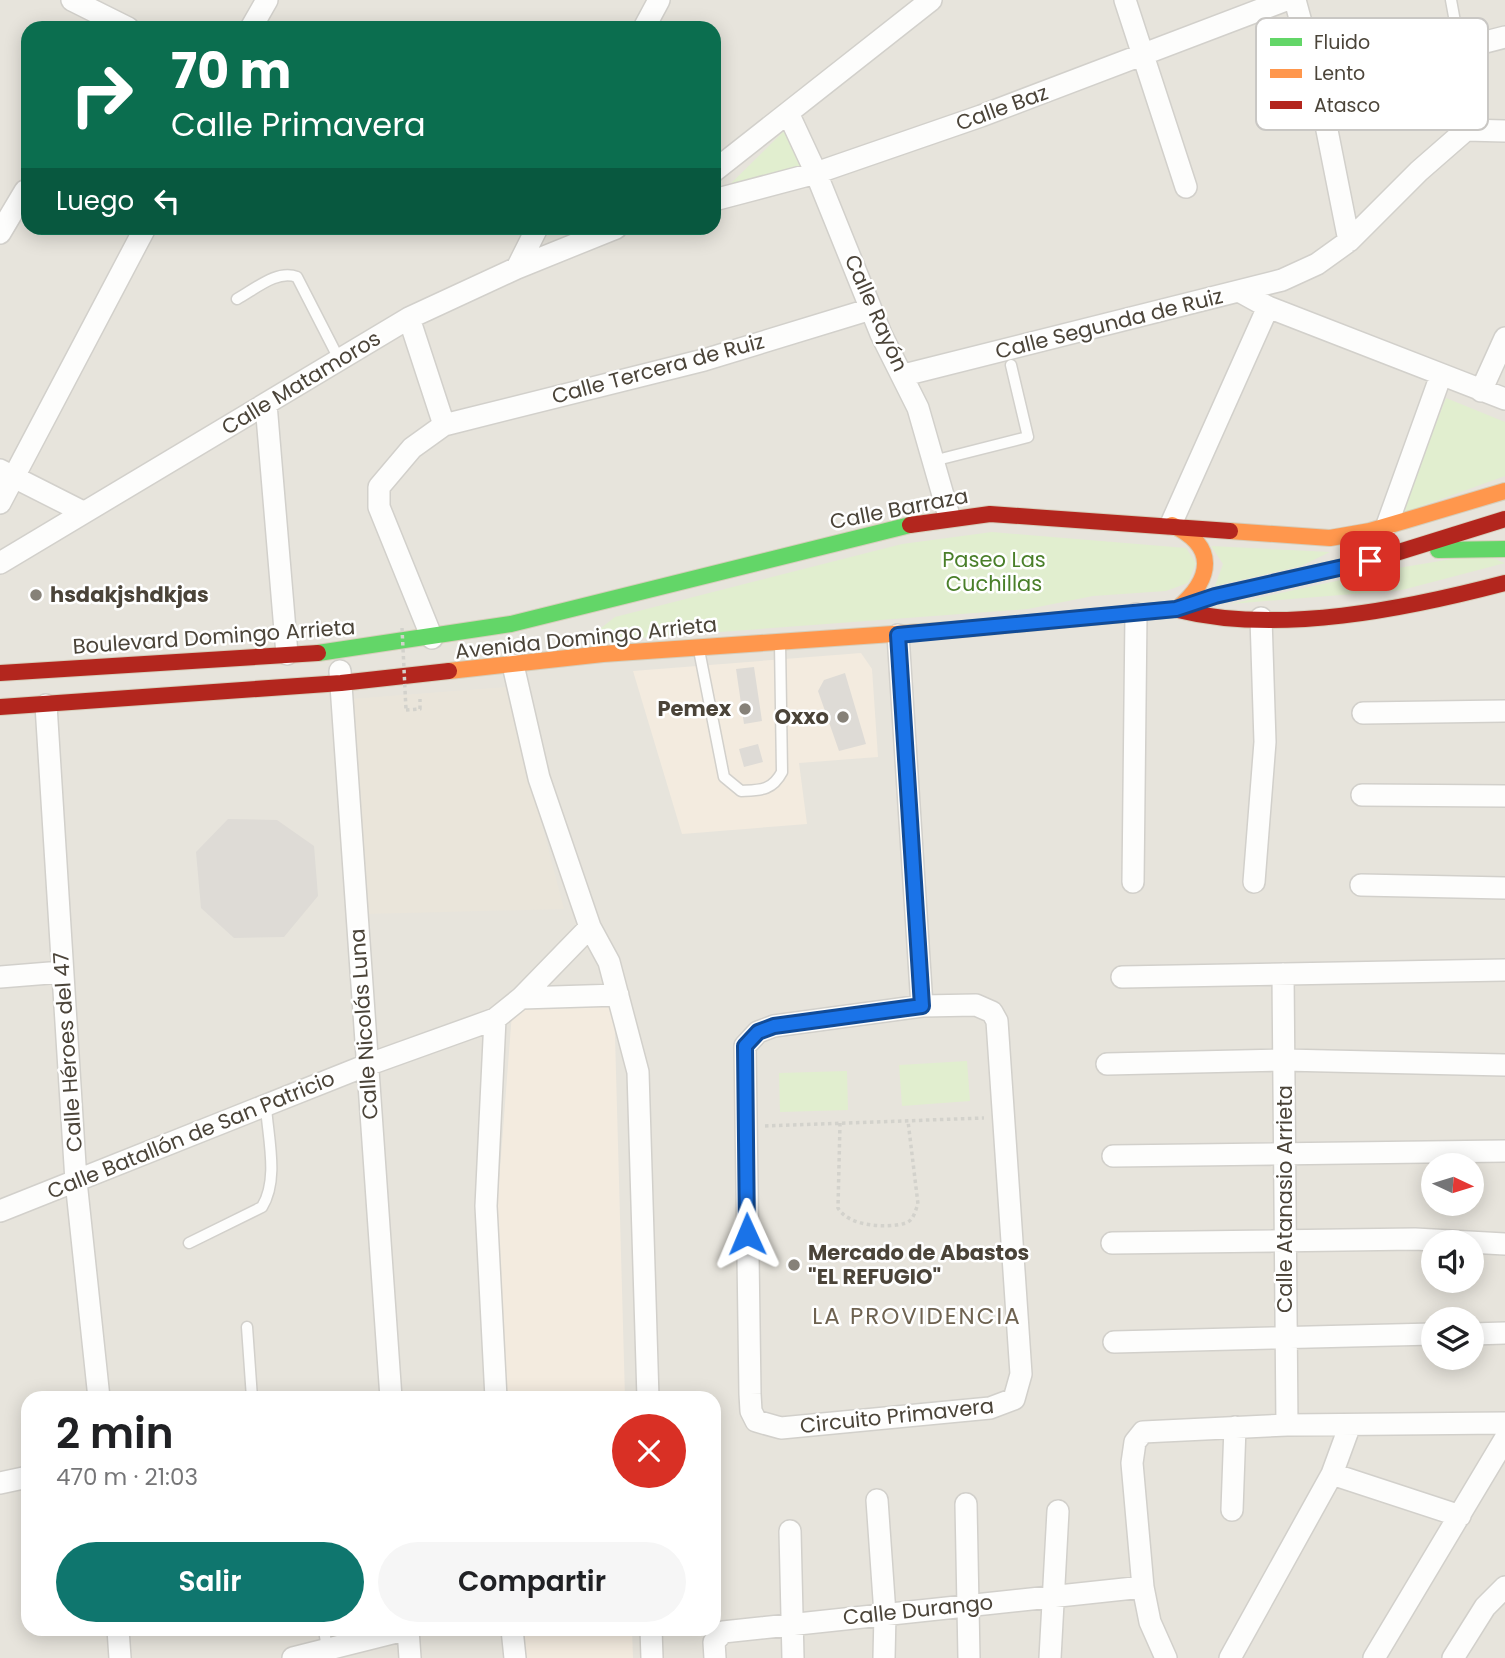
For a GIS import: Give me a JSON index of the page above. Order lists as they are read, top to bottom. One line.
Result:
{"streets":{"main road":["Calle Barraza","Boulevard Domingo Arrieta","Avenida Domingo Arrieta"],"street":["Calle Baz","Calle Rayón","Calle Segunda de Ruiz","Calle Tercera de Ruiz","Calle Matamoros","Calle Nicolás Luna","Calle Héroes del 47","Calle Batallón de San Patricio","Calle Atanasio Arrieta","Circuito Primavera","Calle Durango"]},"crossings":[["Calle Baz","Calle Rayón"],["Calle Rayón","Calle Segunda de Ruiz"],["Calle Rayón","Calle Tercera de Ruiz"],["Calle Rayón","Calle Barraza"],["Calle Barraza","Boulevard Domingo Arrieta"],["Boulevard Domingo Arrieta","Calle Nicolás Luna"],["Avenida Domingo Arrieta","Calle Nicolás Luna"],["Avenida Domingo Arrieta","Calle Héroes del 47"],["Calle Nicolás Luna","Calle Batallón de San Patricio"],["Calle Héroes del 47","Calle Batallón de San Patricio"]],"districts":["LA PROVIDENCIA"],"parks":["Paseo Las Cuchillas"],"places":["hsdakjshdkjas","Pemex","Oxxo","Mercado de Abastos \"EL REFUGIO\""],"legend":["Fluido","Lento","Atasco"],"north":"right","page":{"turn":["70 m","Calle Primavera"],"then":"Luego","heading":["2 min","470 m · 21:03"],"buttons":["Salir","Compartir"]}}
